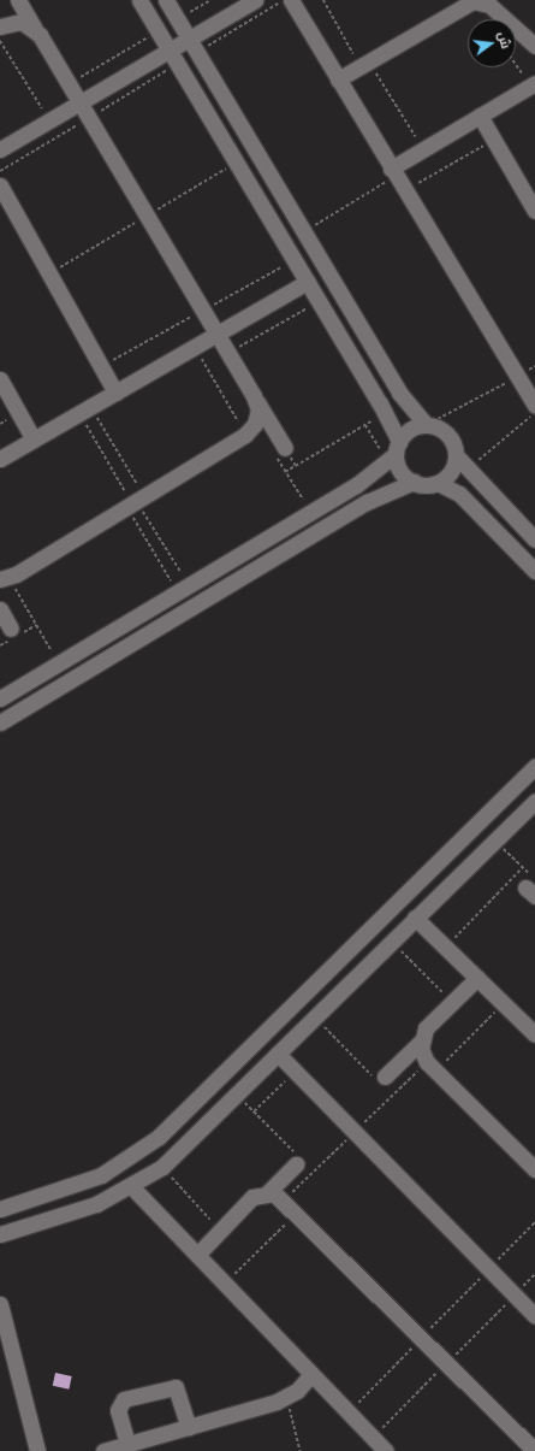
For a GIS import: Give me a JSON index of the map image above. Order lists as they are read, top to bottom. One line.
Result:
{"north":"right"}
